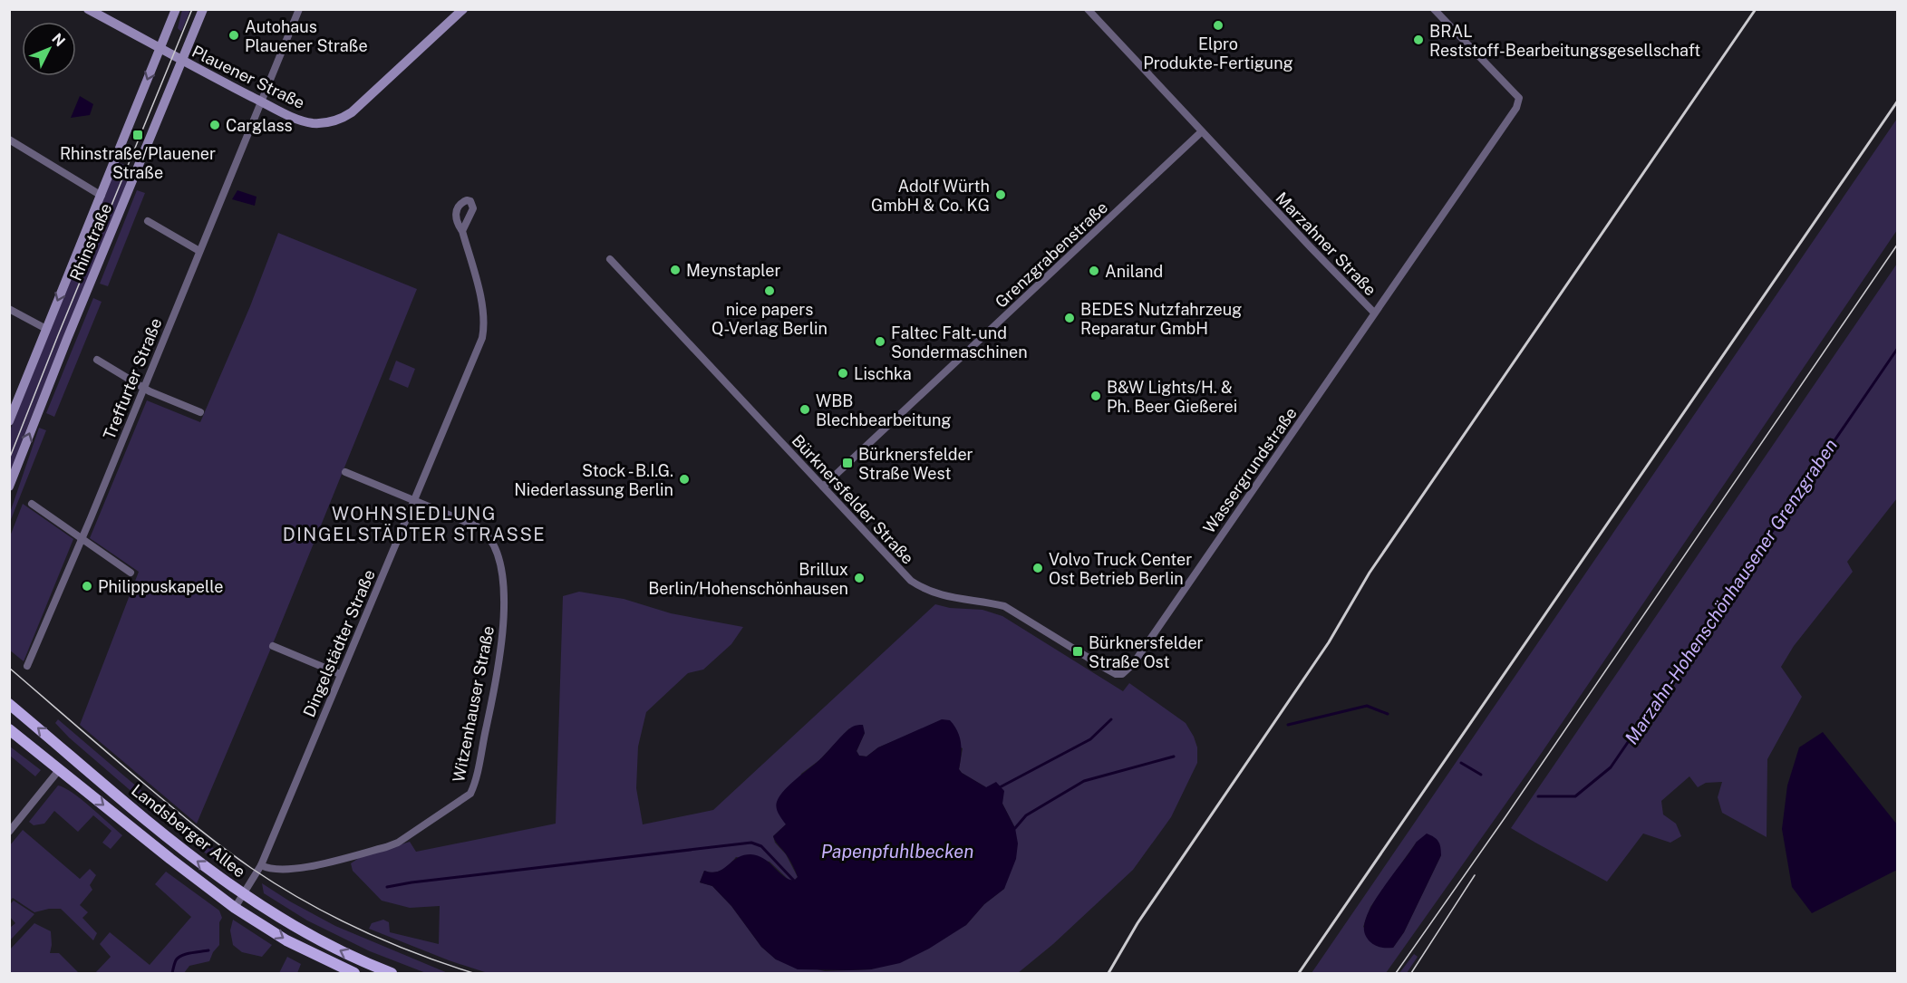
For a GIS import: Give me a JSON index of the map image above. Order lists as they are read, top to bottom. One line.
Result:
{"streets":{"main road":["Plauener Straße","Rhinstraße","Landsberger Allee"],"street":["Marzahner Straße","Grenzgrabenstraße","Treffurter Straße","Wassergrundstraße","Bürknersfelder Straße","Dingelstädter Straße","Witzenhauser Straße"]},"crossings":[["Plauener Straße","Rhinstraße"],["Plauener Straße","Treffurter Straße"],["Marzahner Straße","Grenzgrabenstraße"],["Marzahner Straße","Wassergrundstraße"],["Grenzgrabenstraße","Bürknersfelder Straße"],["Wassergrundstraße","Bürknersfelder Straße"],["Dingelstädter Straße","Witzenhauser Straße"],["Dingelstädter Straße","Landsberger Allee"]],"districts":["WOHNSIEDLUNG DINGELSTÄDTER STRASSE"],"water":["Marzahn-Hohenschönhausener Grenzgraben","Papenpfuhlbecken"],"places":{"other":["Elpro Produkte-Fertigung","Autohaus Plauener Straße","BRAL Reststoff-Bearbeitungsgesellschaft","Carglass","Adolf Würth GmbH & Co. KG","Meynstapler","Aniland","nice papers Q-Verlag Berlin","BEDES Nutzfahrzeug Reparatur GmbH","Faltec Falt- und Sondermaschinen","Lischka","B&W Lights/H. & Ph. Beer Gießerei","WBB Blechbearbeitung","Stock - B.I.G. Niederlassung Berlin","Volvo Truck Center Ost Betrieb Berlin","Brillux Berlin/Hohenschönhausen","Philippuskapelle"],"transit":["Rhinstraße/Plauener Straße","Bürknersfelder Straße West","Bürknersfelder Straße Ost"]},"north":"top right"}
